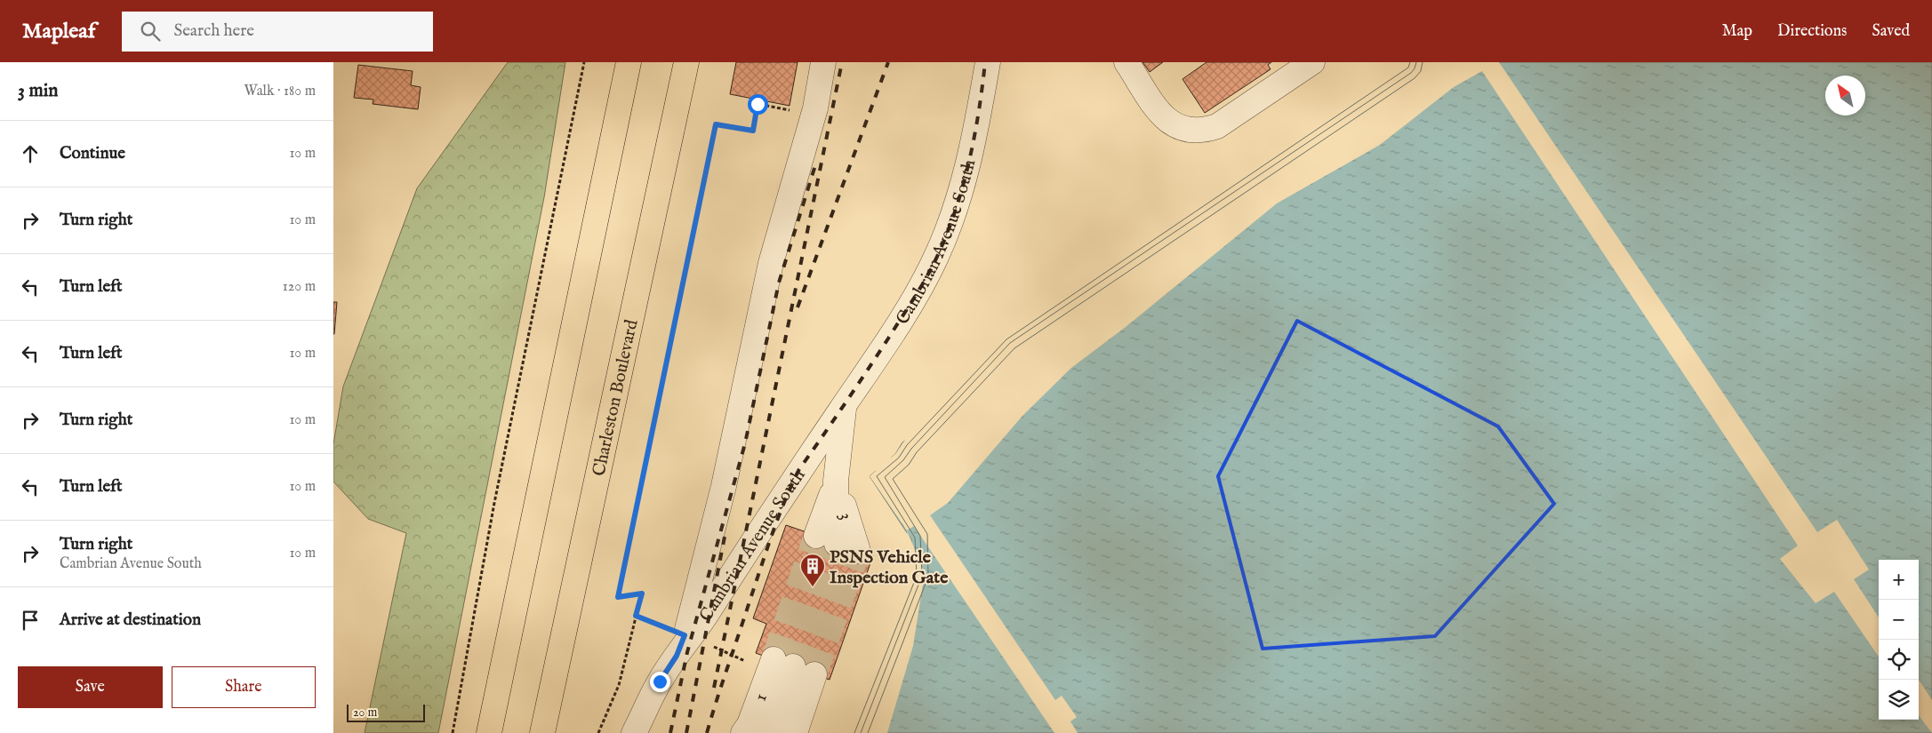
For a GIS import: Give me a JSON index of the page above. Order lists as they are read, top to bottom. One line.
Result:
{"streets":{"highway":["Charleston Boulevard"],"street":["Cambrian Avenue South","3","1"]},"crossings":[["Cambrian Avenue South","3"]],"places":{"building":["PSNS Vehicle Inspection Gate"]},"scale_bar":"20 m","north":"top left","page":{"header":"Mapleaf","search":"Search here","nav":["Map","Directions","Saved"],"heading":["3 min","Walk · 180 m"],"list":[["Continue","10 m"],["Turn right","10 m"],["Turn left","120 m"],["Turn left","10 m"],["Turn right","10 m"],["Turn left","10 m"],["Turn right","Cambrian Avenue South","10 m"],"Arrive at destination"],"map_buttons":["+","−"],"buttons":["Save","Share"],"scale":"20 m"}}
